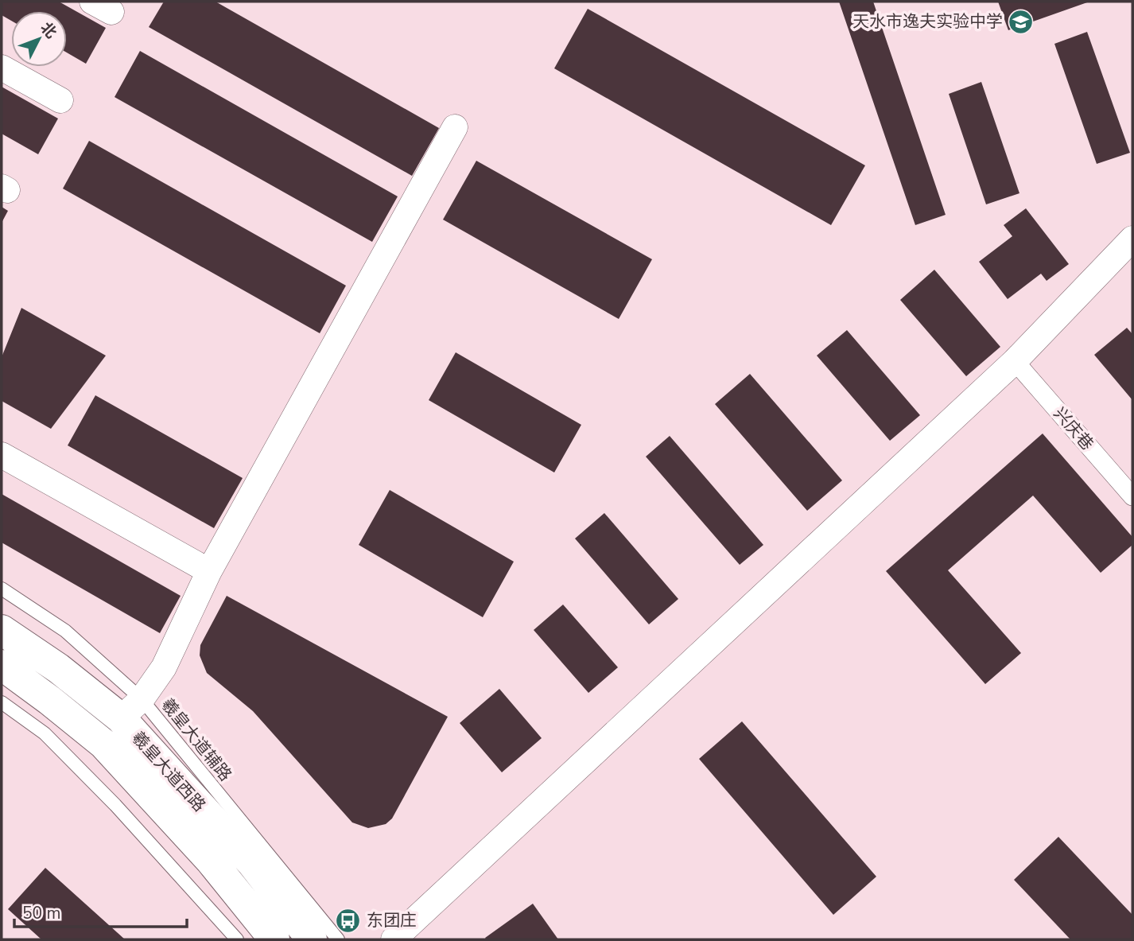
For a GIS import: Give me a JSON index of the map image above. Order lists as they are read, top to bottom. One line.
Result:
{"streets":{"main road":["羲皇大道西路"],"street":["兴庆巷"],"lane":["羲皇大道辅路"]},"crossings":[["羲皇大道辅路","羲皇大道西路"]],"places":{"school or university":["天水市逸夫实验中学"],"bus stop":["东团庄"]},"scale_bar":"50 m","north":"top right"}
